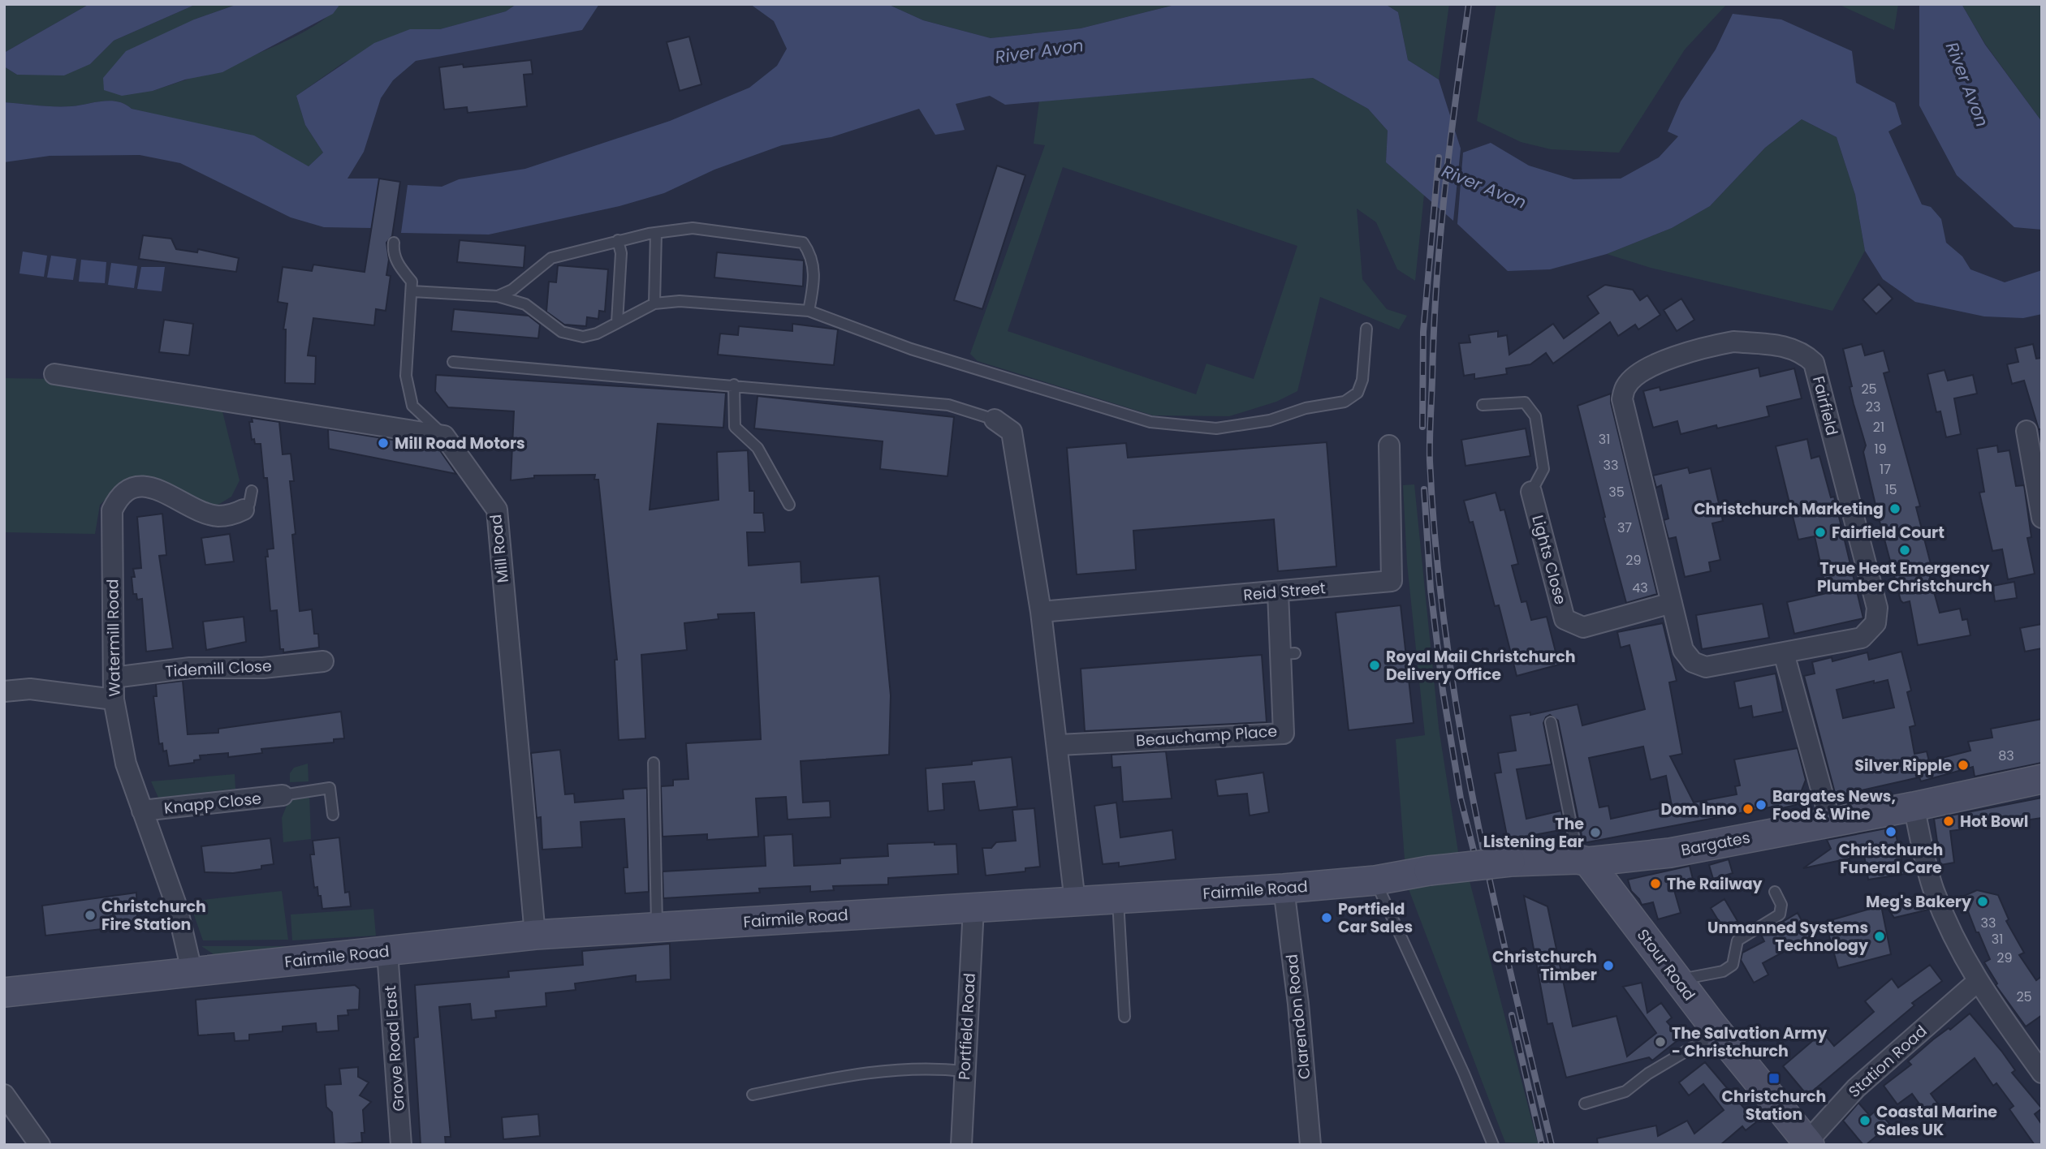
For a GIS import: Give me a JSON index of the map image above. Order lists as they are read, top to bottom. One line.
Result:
{"streets":{"main road":["Bargates","Fairmile Road","Stour Road"],"street":["Fairfield","Mill Road","Lights Close","Reid Street","Watermill Road","Tidemill Close","Beauchamp Place","Knapp Close","Clarendon Road","Portfield Road","Grove Road East","Station Road"]},"crossings":[["Fairfield","Lights Close"],["Mill Road","Fairmile Road"],["Reid Street","Beauchamp Place"],["Watermill Road","Tidemill Close"],["Watermill Road","Knapp Close"],["Watermill Road","Fairmile Road"],["Bargates","Fairmile Road"],["Bargates","Stour Road"],["Fairmile Road","Stour Road"],["Fairmile Road","Clarendon Road"],["Fairmile Road","Portfield Road"],["Fairmile Road","Grove Road East"],["Stour Road","Station Road"]],"water":["River Avon"],"places":{"other":["Mill Road Motors","Christchurch Marketing","Fairfield Court","True Heat Emergency Plumber Christchurch","Royal Mail Christchurch Delivery Office","Silver Ripple","Bargates News, Food & Wine","Dom Inno","Hot Bowl","Christchurch Funeral Care","The Listening Ear","The Railway","Meg's Bakery","Christchurch Fire Station","Portfield Car Sales","Unmanned Systems Technology","Christchurch Timber","The Salvation Army - Christchurch","Coastal Marine Sales UK"],"transit":["Christchurch Station"]},"house_numbers":["25","23","21","31","19","33","17","15","35","37","29","43","83","33","31","29","25"]}
